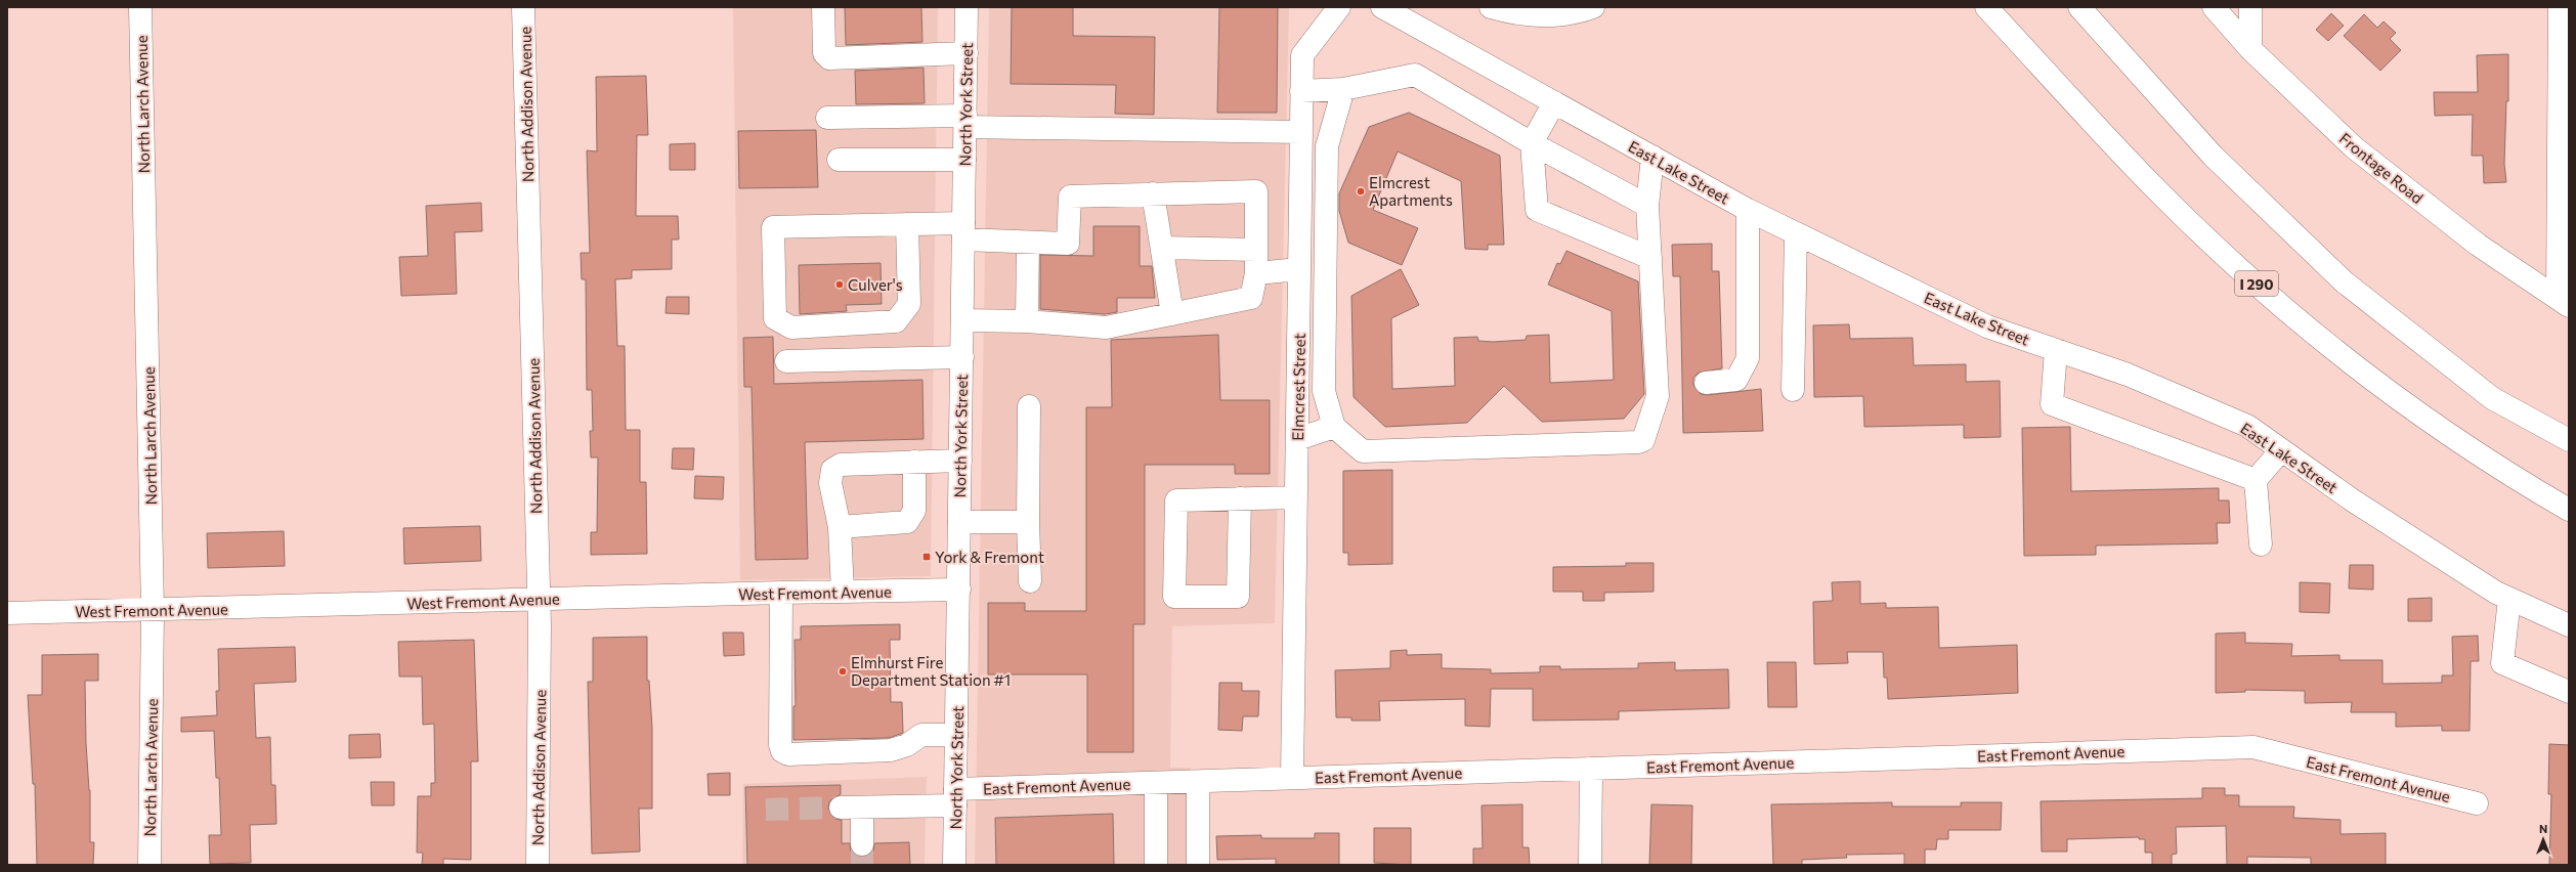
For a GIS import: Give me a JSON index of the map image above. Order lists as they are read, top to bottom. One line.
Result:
{"streets":{"main road":["North Larch Avenue","North Addison Avenue","North York Street","Frontage Road","East Lake Street","I 290","Elmcrest Street","West Fremont Avenue","East Fremont Avenue"]},"crossings":[["North Larch Avenue","West Fremont Avenue"],["North Addison Avenue","West Fremont Avenue"],["North York Street","West Fremont Avenue"],["North York Street","East Fremont Avenue"],["Elmcrest Street","East Fremont Avenue"]],"places":{"other":["Elmcrest Apartments","Culver's","Elmhurst Fire Department Station #1"],"transit":["York & Fremont"]},"north":"top"}
